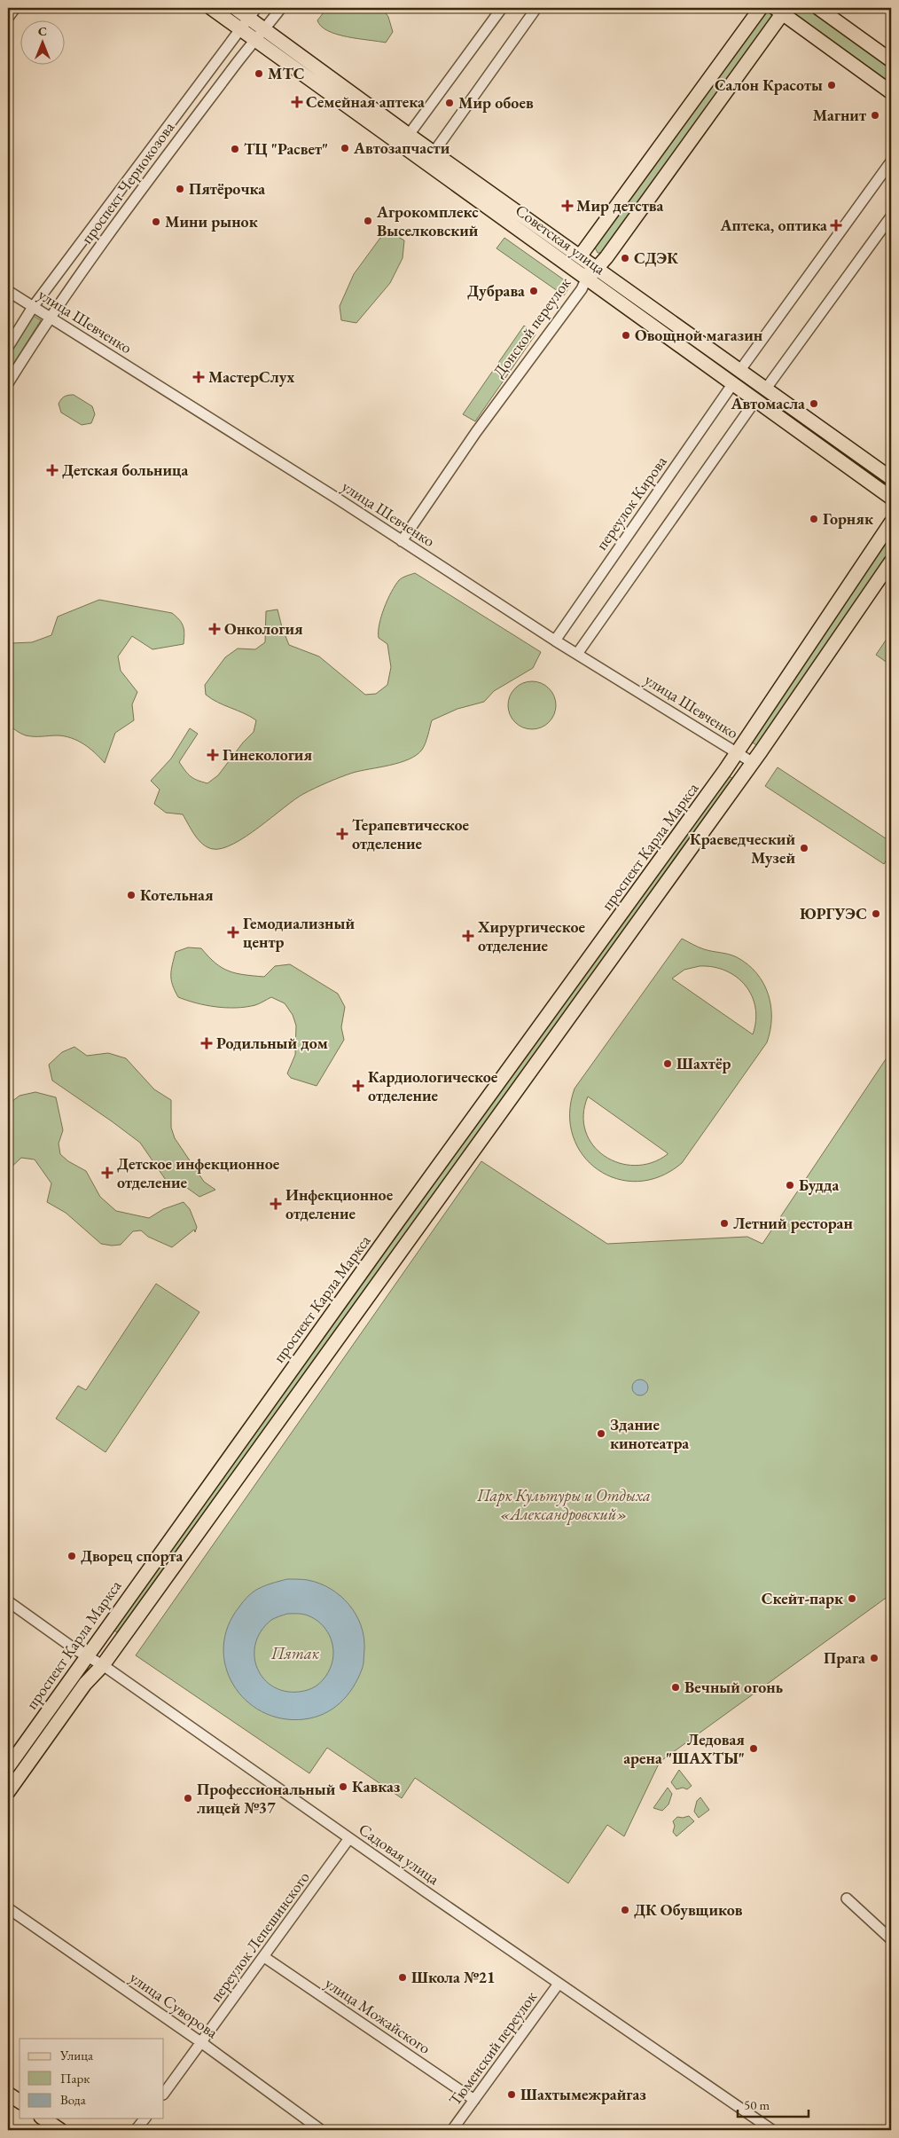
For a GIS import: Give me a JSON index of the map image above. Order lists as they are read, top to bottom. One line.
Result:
{"streets":{"main road":["Советская улица","Донской переулок","проспект Карла Маркса"],"street":["проспект Чернокозова","улица Шевченко","переулок Кирова","Садовая улица","переулок Лепешинского","улица Суворова","улица Можайского","Тюменский переулок"]},"crossings":[["проспект Чернокозова","Советская улица"],["проспект Чернокозова","улица Шевченко"],["Советская улица","Донской переулок"],["Советская улица","переулок Кирова"],["улица Шевченко","Донской переулок"],["улица Шевченко","переулок Кирова"],["улица Шевченко","проспект Карла Маркса"],["проспект Карла Маркса","Садовая улица"],["Садовая улица","переулок Лепешинского"],["Садовая улица","Тюменский переулок"],["переулок Лепешинского","улица Суворова"],["переулок Лепешинского","улица Можайского"],["улица Можайского","Тюменский переулок"]],"parks":["Парк Культуры и Отдыха «Александровский»","Пятак"],"places":{"other":["МТС","Салон Красоты","Мир обоев","Магнит","Автозапчасти","ТЦ \"Расвет\"","Пятёрочка","Агрокомплекс Выселковский","Мини рынок","СДЭК","Дубрава","Овощной магазин","Автомасла","Горняк","Краеведческий Музей","Котельная","ЮРГУЭС","Шахтёр","Будда","Летний ресторан","Здание кинотеатра","Дворец спорта","Скейт-парк","Прага","Вечный огонь","Ледовая арена \"ШАХТЫ\"","Кавказ","Профессиональный лицей №37","ДК Обувщиков","Школа №21","Шахтымежрайгаз"],"health":["Семейная аптека","Мир детства","Аптека, оптика","МастерСлух","Детская больница","Онкология","Гинекология","Терапевтическое отделение","Гемодиализный центр","Хирургическое отделение","Родильный дом","Кардиологическое отделение","Детское инфекционное отделение","Инфекционное отделение"]},"legend":["Улица","Парк","Вода"],"scale_bar":"50 m","north":"top"}
